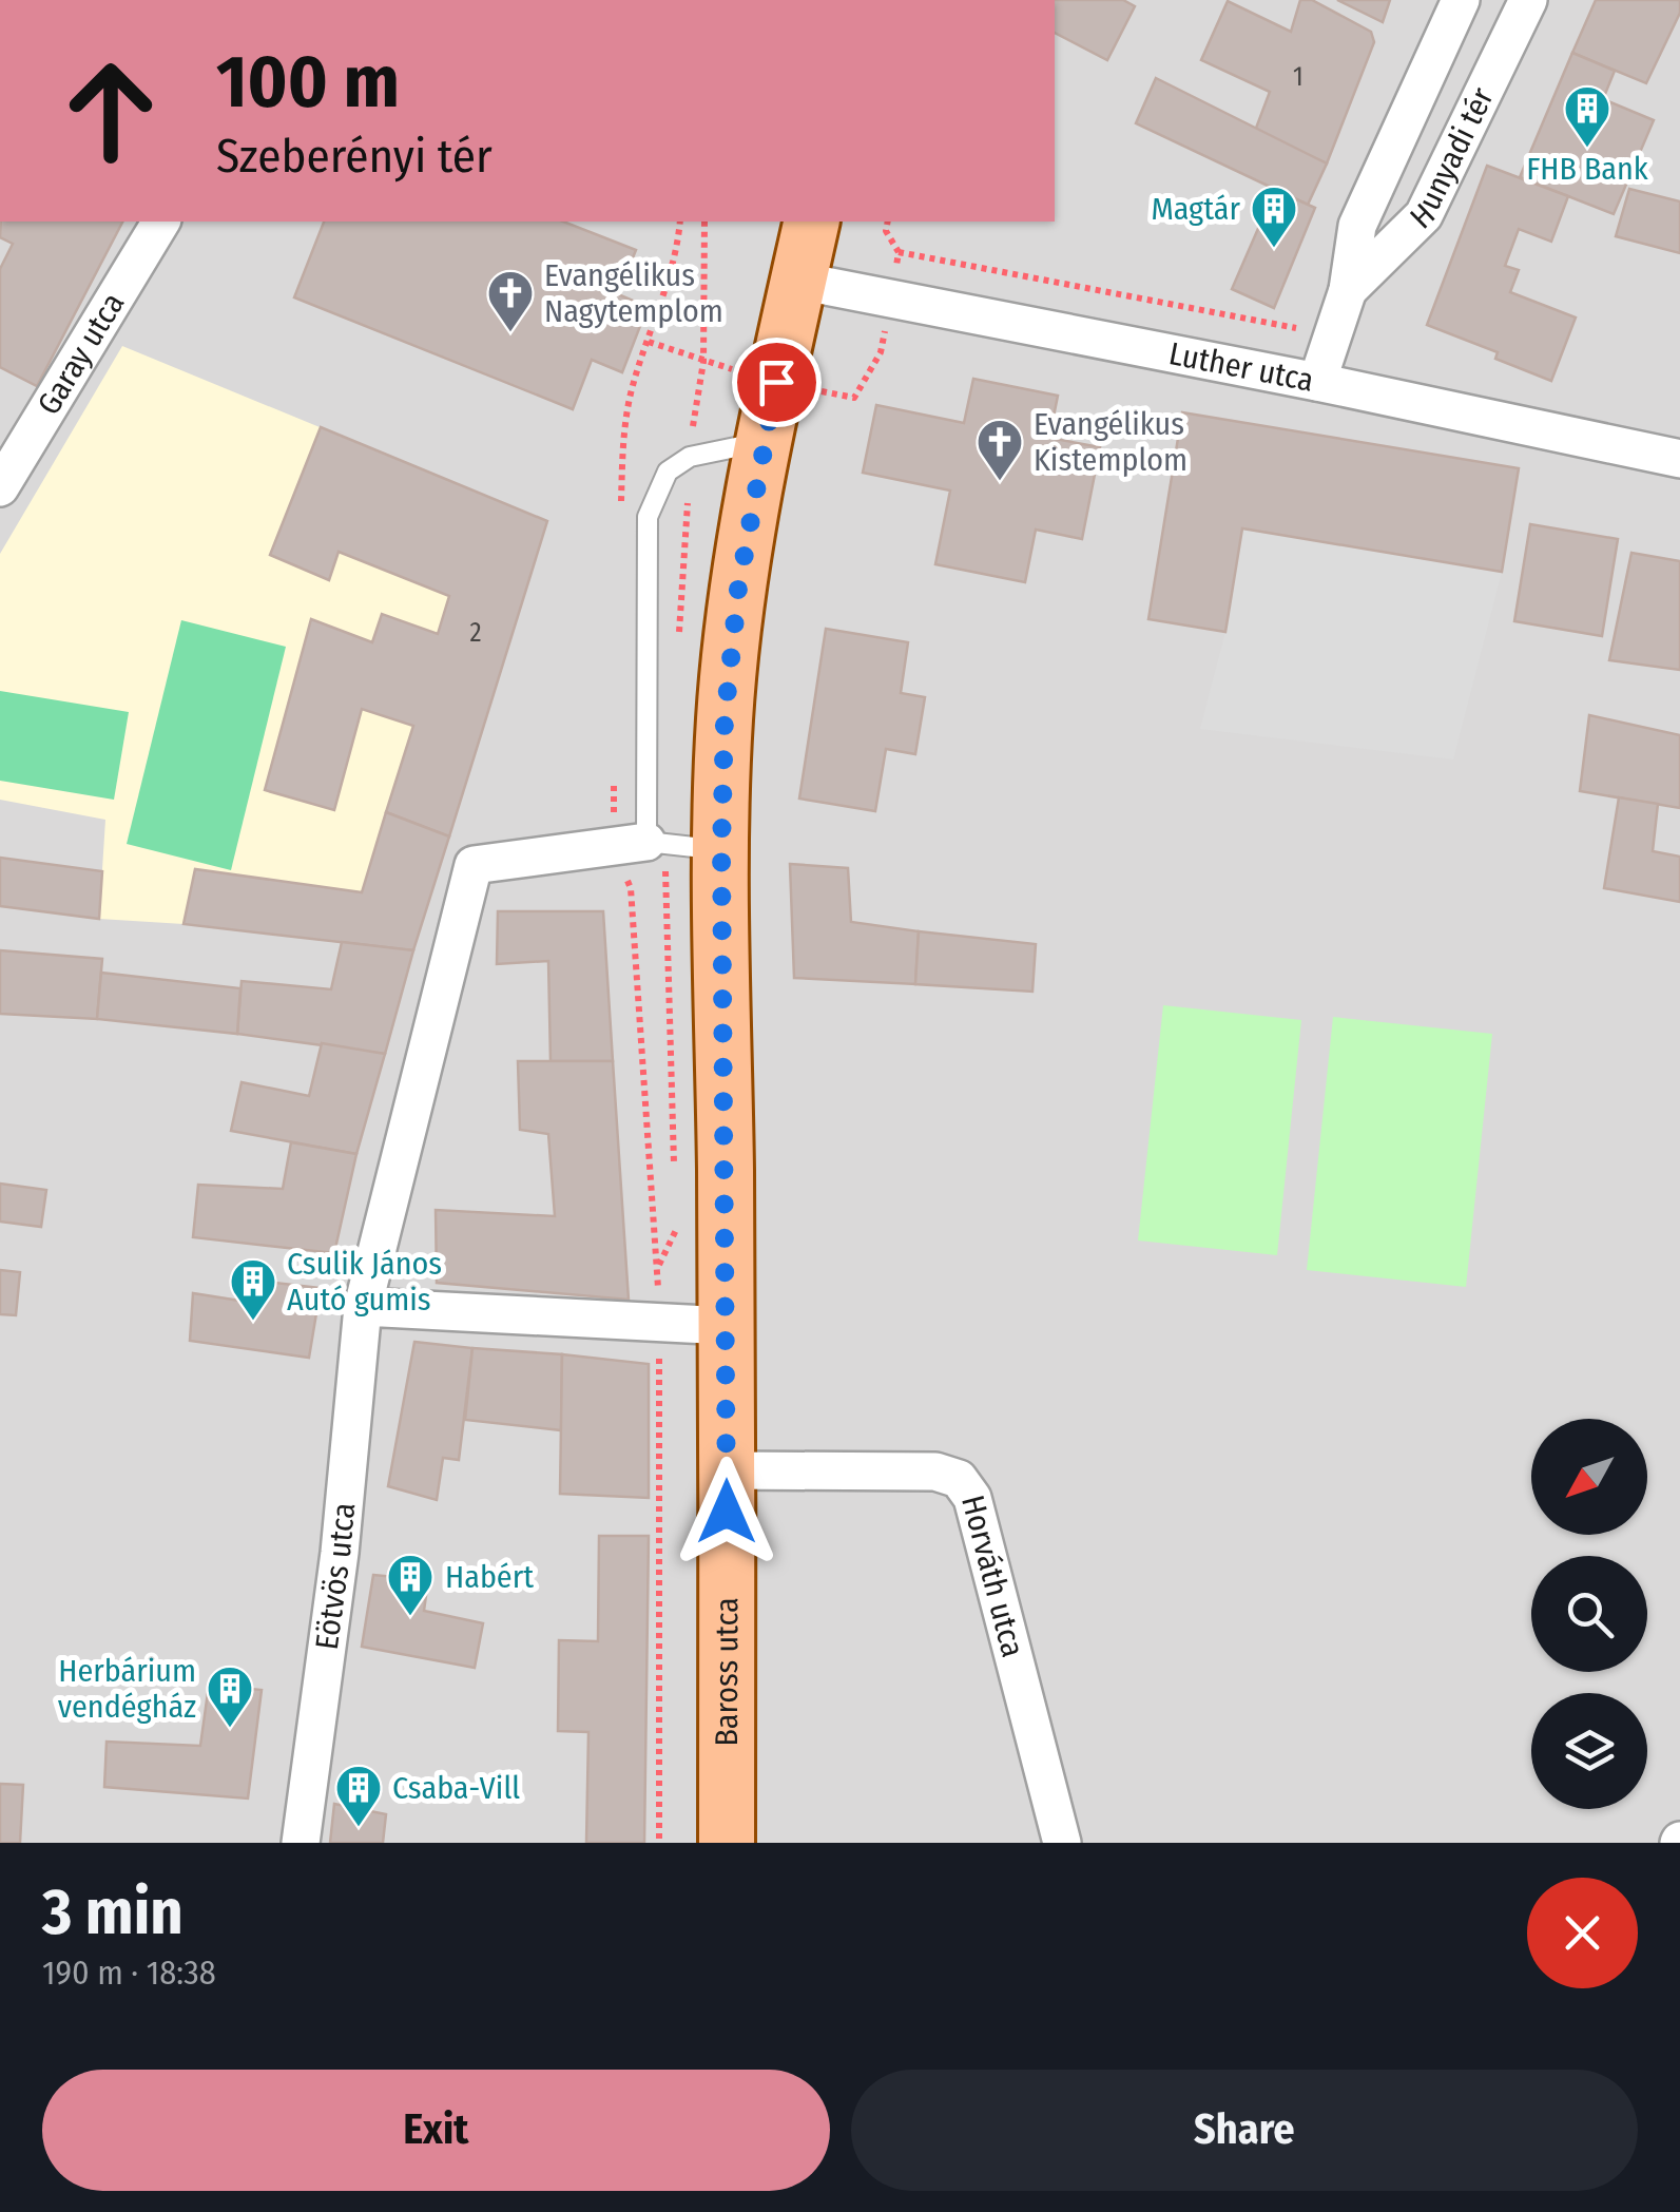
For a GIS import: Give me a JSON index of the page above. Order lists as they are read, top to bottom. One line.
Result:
{"streets":{"main road":["Baross utca"],"street":["Hunyadi tér","Garay utca","Luther utca","Eötvös utca","Horváth utca"]},"crossings":[["Hunyadi tér","Luther utca"],["Luther utca","Baross utca"],["Horváth utca","Baross utca"]],"places":{"building":["FHB Bank","Magtár","Csulik János Autó gumis","Habért","Herbárium vendégház","Csaba-Vill"],"church":["Evangélikus Nagytemplom","Evangélikus Kistemplom"]},"house_numbers":["1","2"],"north":"bottom left","page":{"turn":["100 m","Szeberényi tér"],"heading":["3 min","190 m · 18:38"],"buttons":["Exit","Share"]}}
